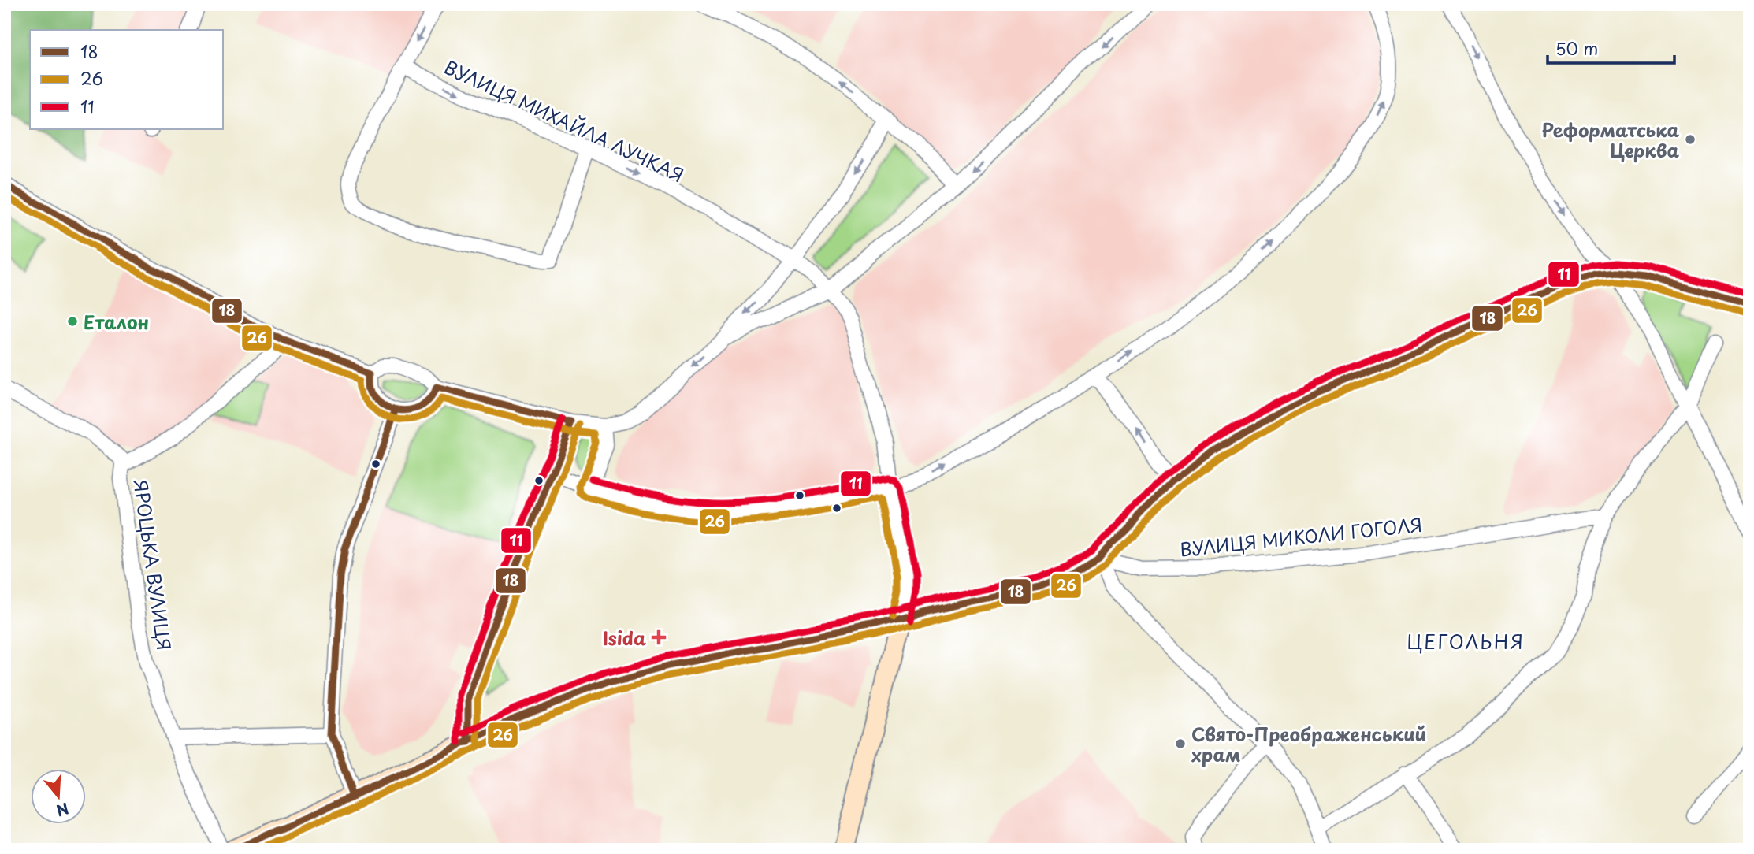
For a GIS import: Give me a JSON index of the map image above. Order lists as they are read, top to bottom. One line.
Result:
{"streets":{"street":["ВУЛИЦЯ МИХАЙЛА ЛУЧКАЯ","ВУЛИЦЯ МИКОЛИ ГОГОЛЯ","ЯРОЦЬКА ВУЛИЦЯ"]},"one_way":["ВУЛИЦЯ МИХАЙЛА ЛУЧКАЯ"],"districts":["ЦЕГОЛЬНЯ"],"places":{"other":["Реформатська Церква","Еталон","Свято-Преображенський храм"],"health":["Isida"]},"lines":["transit line 18","transit line 26","transit line 11"],"legend":["18","26","11"],"scale_bar":"50 m","north":"bottom"}
